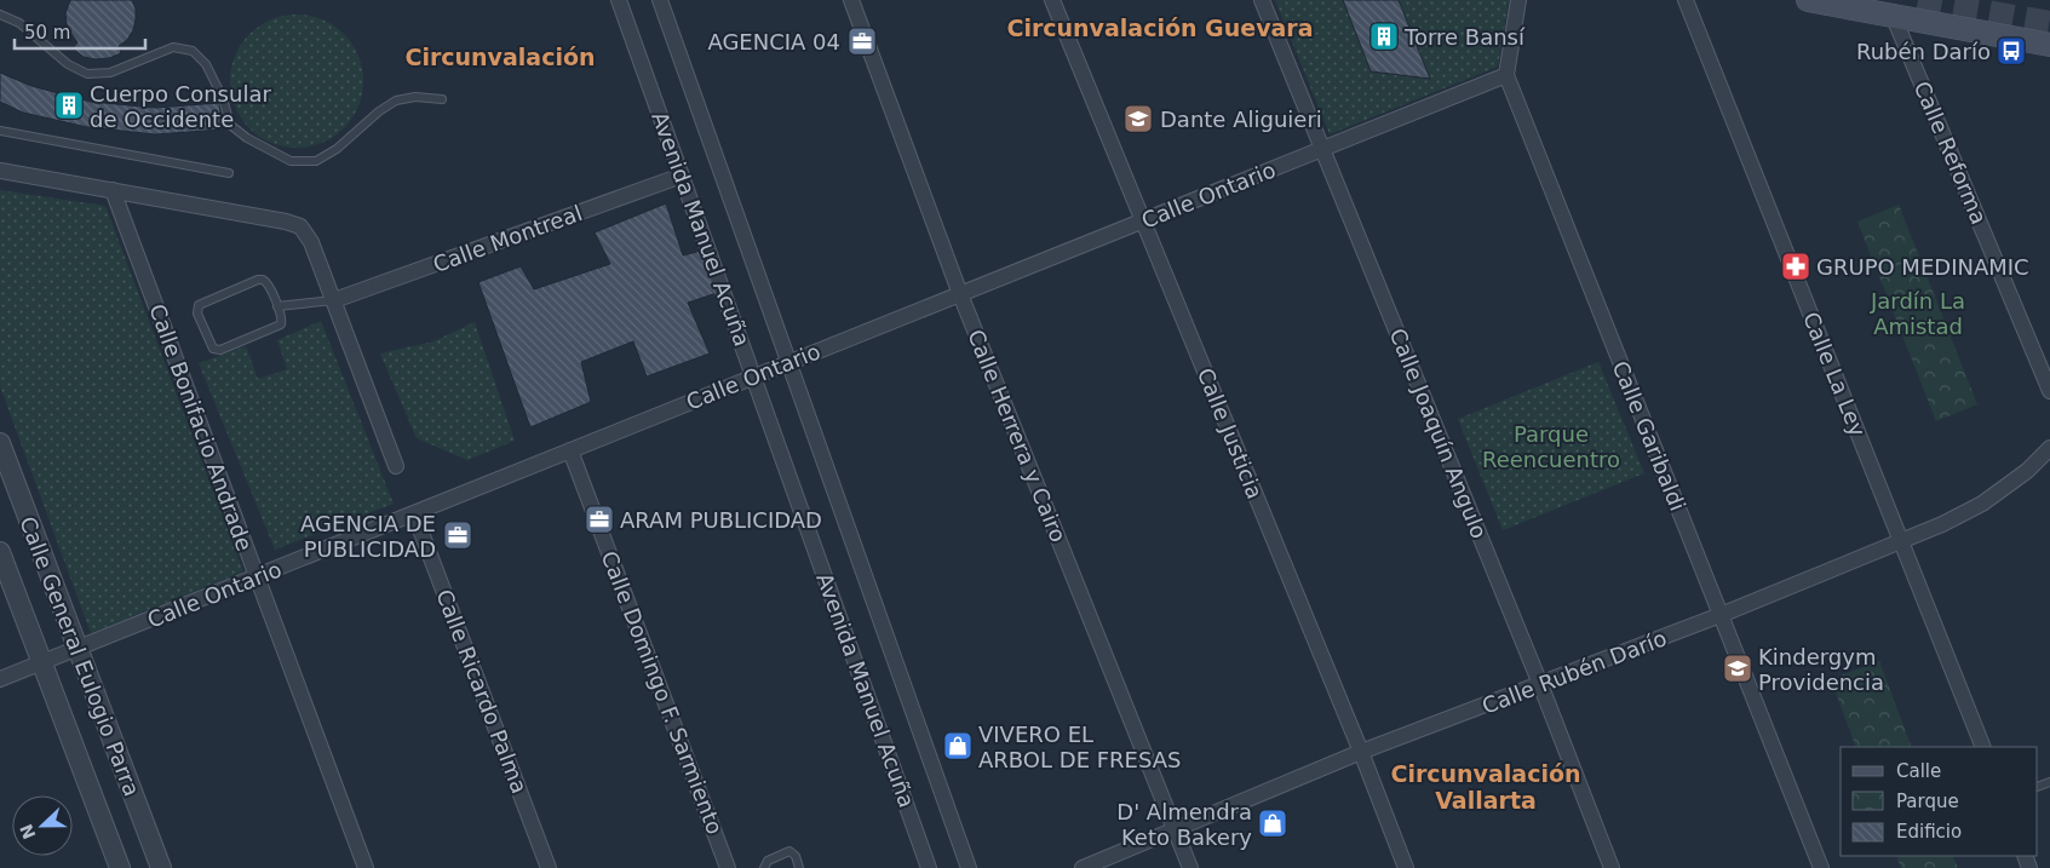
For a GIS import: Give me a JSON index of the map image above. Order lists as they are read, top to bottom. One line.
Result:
{"streets":{"street":["Calle Reforma","Calle Ontario","Avenida Manuel Acuña","Calle Montreal","Calle La Ley","Calle Bonifacio Andrade","Calle Justicia","Calle Joaquín Angulo","Calle Herrera y Cairo","Calle Garibaldi","Calle General Eulogio Parra","Calle Rubén Darío","Calle Ricardo Palma","Calle Domingo F. Sarmiento"]},"crossings":[["Calle Ontario","Avenida Manuel Acuña"],["Calle Ontario","Calle Bonifacio Andrade"],["Calle Ontario","Calle Justicia"],["Calle Ontario","Calle Joaquín Angulo"],["Calle Ontario","Calle Herrera y Cairo"],["Calle Ontario","Calle Garibaldi"],["Calle Ontario","Calle General Eulogio Parra"],["Calle Ontario","Calle Ricardo Palma"],["Calle Ontario","Calle Domingo F. Sarmiento"],["Avenida Manuel Acuña","Calle Montreal"],["Calle La Ley","Calle Rubén Darío"],["Calle Justicia","Calle Rubén Darío"],["Calle Joaquín Angulo","Calle Rubén Darío"],["Calle Herrera y Cairo","Calle Rubén Darío"],["Calle Garibaldi","Calle Rubén Darío"]],"districts":["Circunvalación Guevara","Circunvalación","Circunvalación Vallarta"],"parks":["Jardín La Amistad","Parque Reencuentro"],"places":{"building":["Torre Bansí","Cuerpo Consular de Occidente"],"office":["AGENCIA 04","ARAM PUBLICIDAD","AGENCIA DE PUBLICIDAD"],"bus stop":["Rubén Darío"],"school or university":["Dante Aliguieri","Kindergym Providencia"],"pharmacy":["GRUPO MEDINAMIC"],"shop":["VIVERO EL ARBOL DE FRESAS","D' Almendra Keto Bakery"]},"legend":["Calle","Parque","Edificio"],"scale_bar":"50 m","north":"left"}
